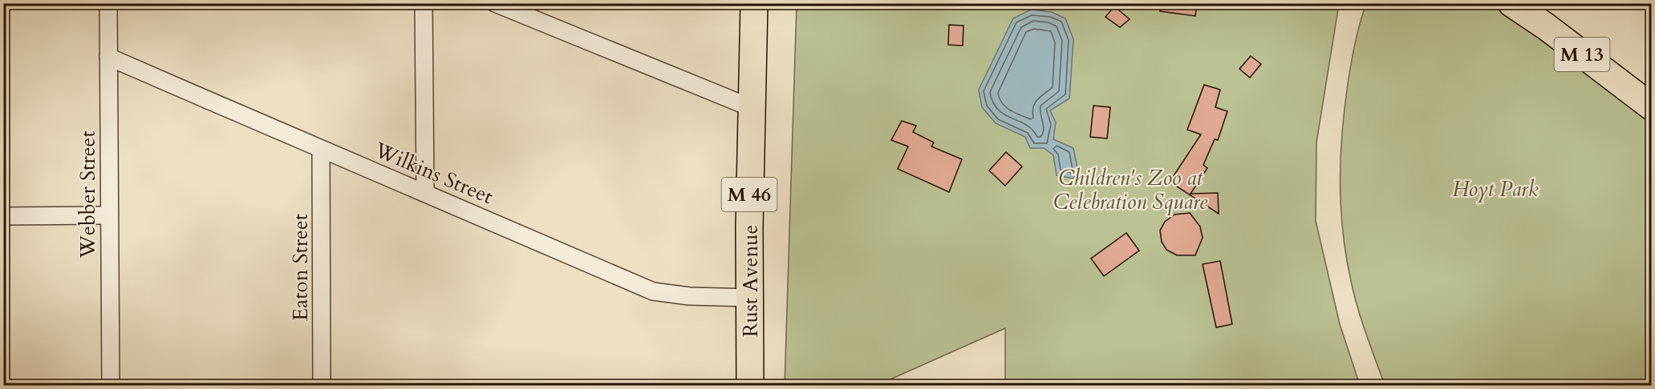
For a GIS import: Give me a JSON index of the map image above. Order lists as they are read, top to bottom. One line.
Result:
{"streets":{"main road":["M 13","M 46","Rust Avenue"],"street":["Wilkins Street","Webber Street","Eaton Street"]},"crossings":[["Wilkins Street","Webber Street"],["Wilkins Street","Eaton Street"],["Wilkins Street","Rust Avenue"]],"parks":["Children's Zoo at Celebration Square","Hoyt Park"]}
